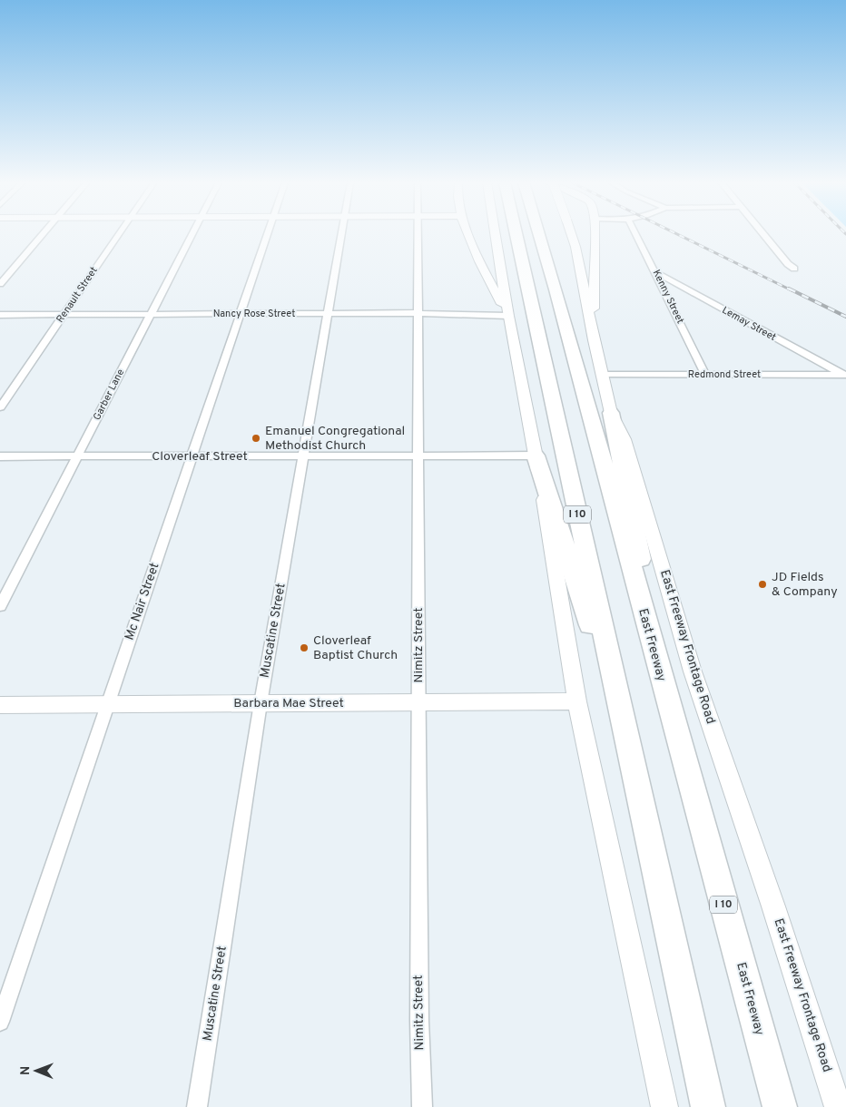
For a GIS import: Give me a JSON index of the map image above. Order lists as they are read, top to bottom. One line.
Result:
{"streets":{"highway":["I 10","East Freeway"],"main road":["East Freeway Frontage Road","Barbara Mae Street"],"street":["Renault Street","Kenny Street","Nancy Rose Street","Lemay Street","Redmond Street","Garber Lane","Cloverleaf Street","Mc Nair Street","Muscatine Street","Nimitz Street"]},"crossings":[["Renault Street","Nancy Rose Street"],["Kenny Street","Lemay Street"],["Kenny Street","Redmond Street"],["Nancy Rose Street","Garber Lane"],["Nancy Rose Street","Mc Nair Street"],["Nancy Rose Street","Muscatine Street"],["Nancy Rose Street","Nimitz Street"],["Lemay Street","Redmond Street"],["Redmond Street","East Freeway Frontage Road"],["Garber Lane","Cloverleaf Street"],["Cloverleaf Street","Mc Nair Street"],["Cloverleaf Street","Muscatine Street"],["Cloverleaf Street","Nimitz Street"],["Mc Nair Street","Barbara Mae Street"],["Muscatine Street","Barbara Mae Street"],["Nimitz Street","Barbara Mae Street"]],"places":["Emanuel Congregational Methodist Church","JD Fields & Company","Cloverleaf Baptist Church"],"north":"left"}
